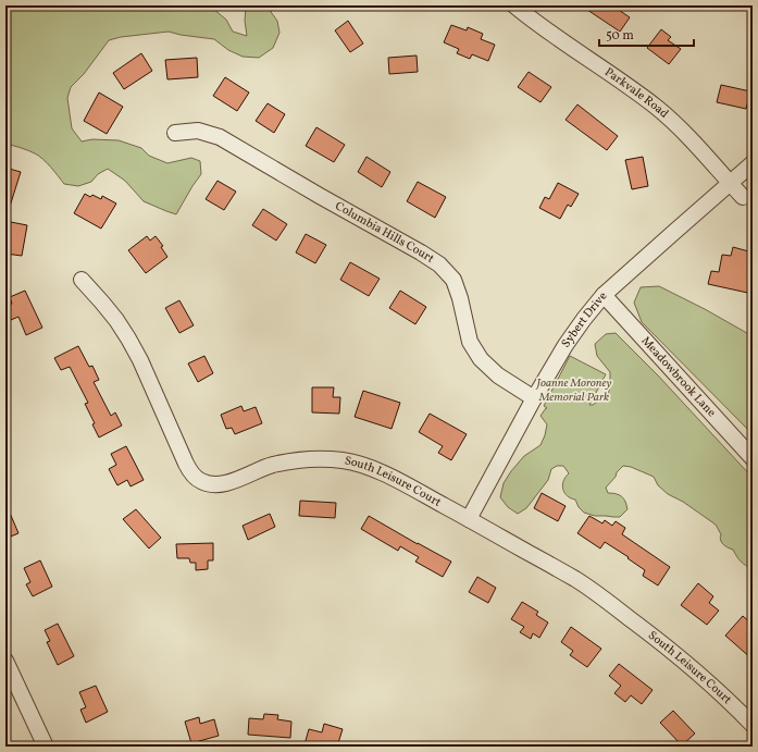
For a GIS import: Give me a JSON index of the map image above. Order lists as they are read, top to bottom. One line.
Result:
{"streets":{"street":["Parkvale Road","Columbia Hills Court","Sybert Drive","Meadowbrook Lane","South Leisure Court"]},"crossings":[["Parkvale Road","Sybert Drive"],["Columbia Hills Court","Sybert Drive"],["Sybert Drive","Meadowbrook Lane"],["Sybert Drive","South Leisure Court"]],"parks":["Joanne Moroney Memorial Park"],"scale_bar":"50 m"}
